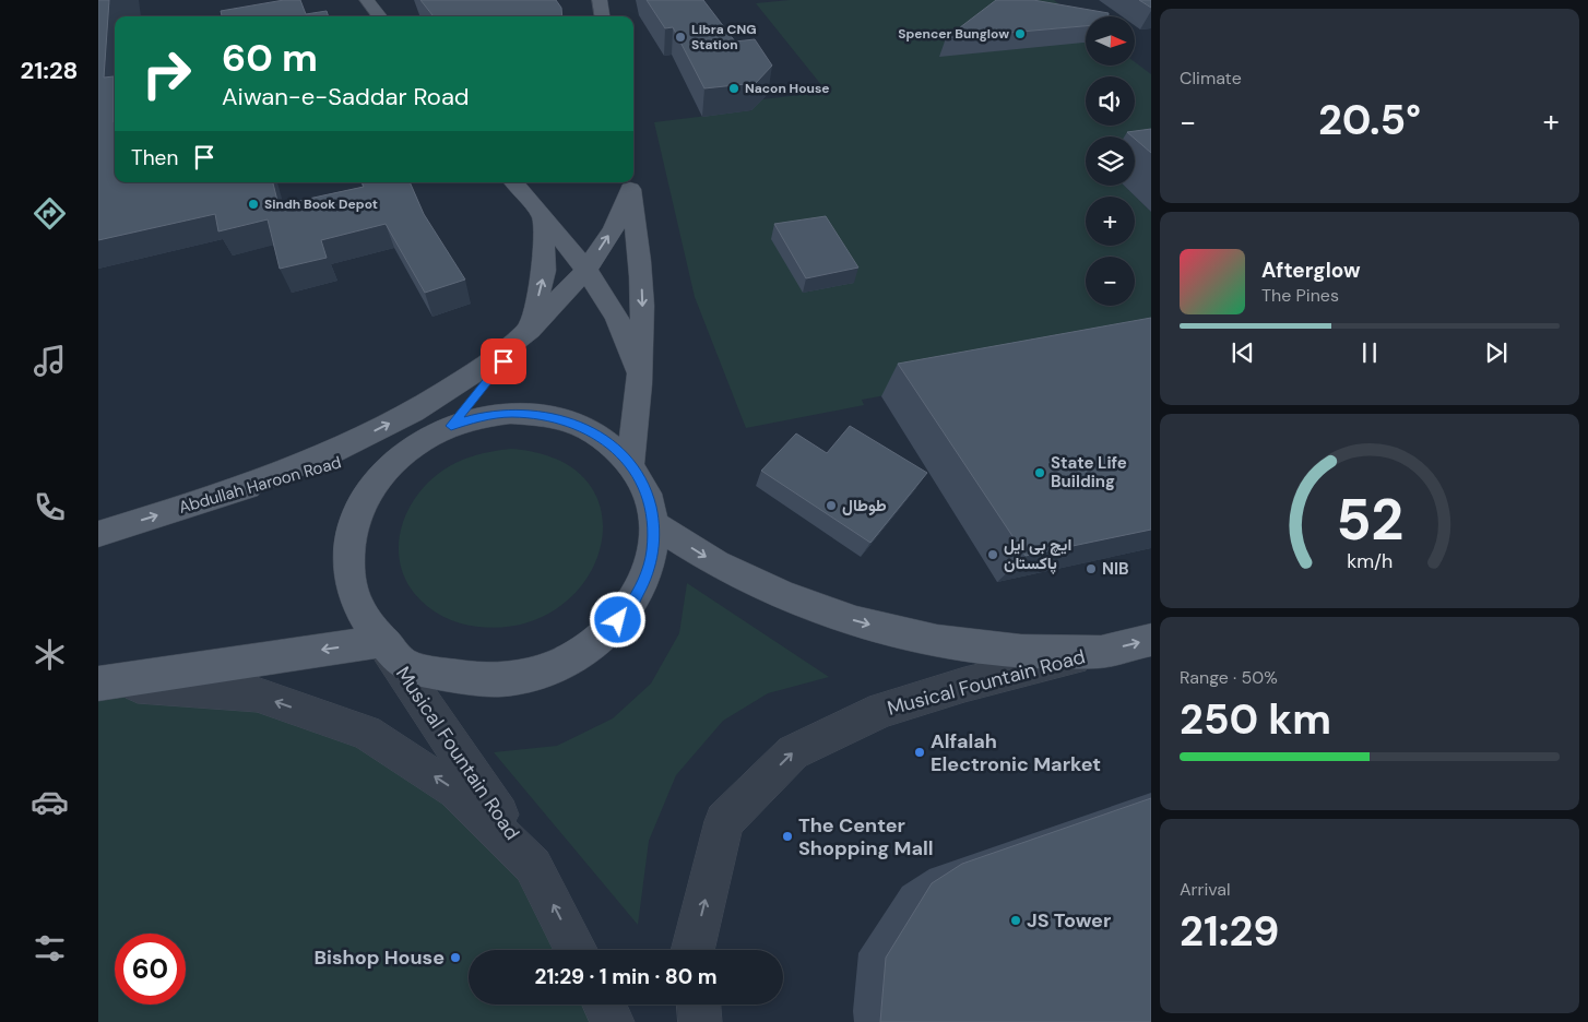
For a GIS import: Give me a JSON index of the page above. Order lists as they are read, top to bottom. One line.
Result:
{"streets":{"main road":["Abdullah Haroon Road"],"street":["Musical Fountain Road"]},"places":["Spencer Bunglow","Libra CNG Station","Nacon House","Sindh Book Depot","State Life Building","طوطال","ایچ بی ایل پاکستان","NIB","Alfalah Electronic Market","The Center Shopping Mall","JS Tower","Bishop House"],"north":"right","page":{"tabs":"21:28","tile":["Climate",["Range · 50%","250 km"],["Arrival","21:29"]],"map_buttons":["+","−"],"turn":["60 m","Aiwan-e-Saddar Road"],"heat":["−","20.5°","+"],"then":"Then","song":["Afterglow","The Pines"],"limit":"60","trip":"21:29 · 1 min · 80 m","gauge":["52","km/h"]}}
